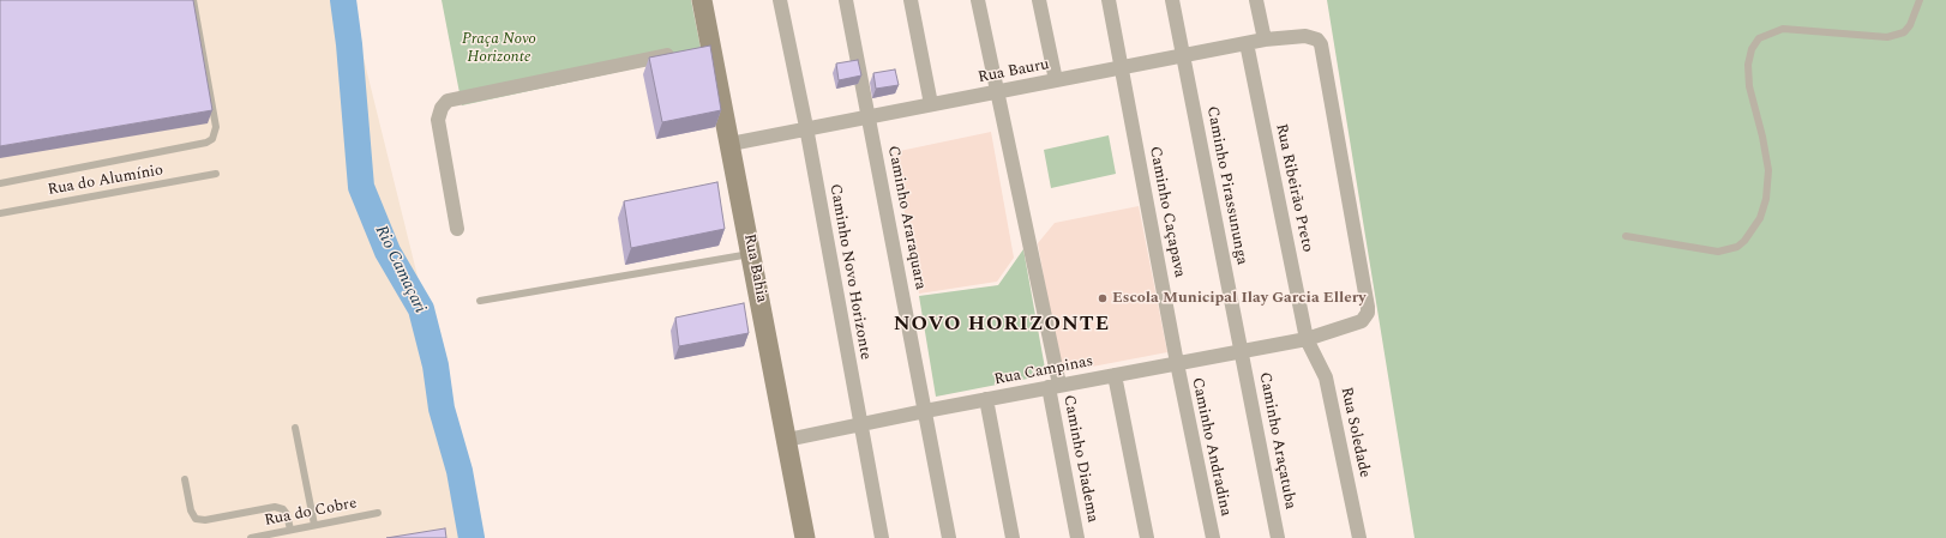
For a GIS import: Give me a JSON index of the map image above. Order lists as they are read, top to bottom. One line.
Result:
{"streets":{"street":["Rua Bauru","Caminho Pirassununga","Rua Ribeirão Preto","Caminho Caçapava","Caminho Araraquara","Rua Bahia","Caminho Novo Horizonte","Rua Campinas","Rua Soledade","Caminho Araçatuba","Caminho Andradina","Caminho Diadema"],"lane":["Rua do Alumínio","Rua do Cobre"]},"crossings":[["Rua Bauru","Caminho Pirassununga"],["Rua Bauru","Rua Ribeirão Preto"],["Rua Bauru","Caminho Caçapava"],["Rua Bauru","Caminho Araraquara"],["Rua Bauru","Rua Bahia"],["Rua Bauru","Caminho Novo Horizonte"],["Rua Bauru","Rua Campinas"],["Rua Bauru","Caminho Diadema"],["Caminho Pirassununga","Rua Campinas"],["Caminho Pirassununga","Caminho Araçatuba"],["Rua Ribeirão Preto","Rua Campinas"],["Rua Ribeirão Preto","Rua Soledade"],["Caminho Caçapava","Rua Campinas"],["Caminho Caçapava","Caminho Andradina"],["Caminho Araraquara","Rua Campinas"],["Rua Bahia","Rua Campinas"],["Caminho Novo Horizonte","Rua Campinas"],["Rua Campinas","Rua Soledade"],["Rua Campinas","Caminho Araçatuba"],["Rua Campinas","Caminho Andradina"],["Rua Campinas","Caminho Diadema"]],"districts":["NOVO HORIZONTE"],"water":["Rio Camaçari"],"parks":["Praça Novo Horizonte"],"places":["Escola Municipal Ilay Garcia Ellery"]}
